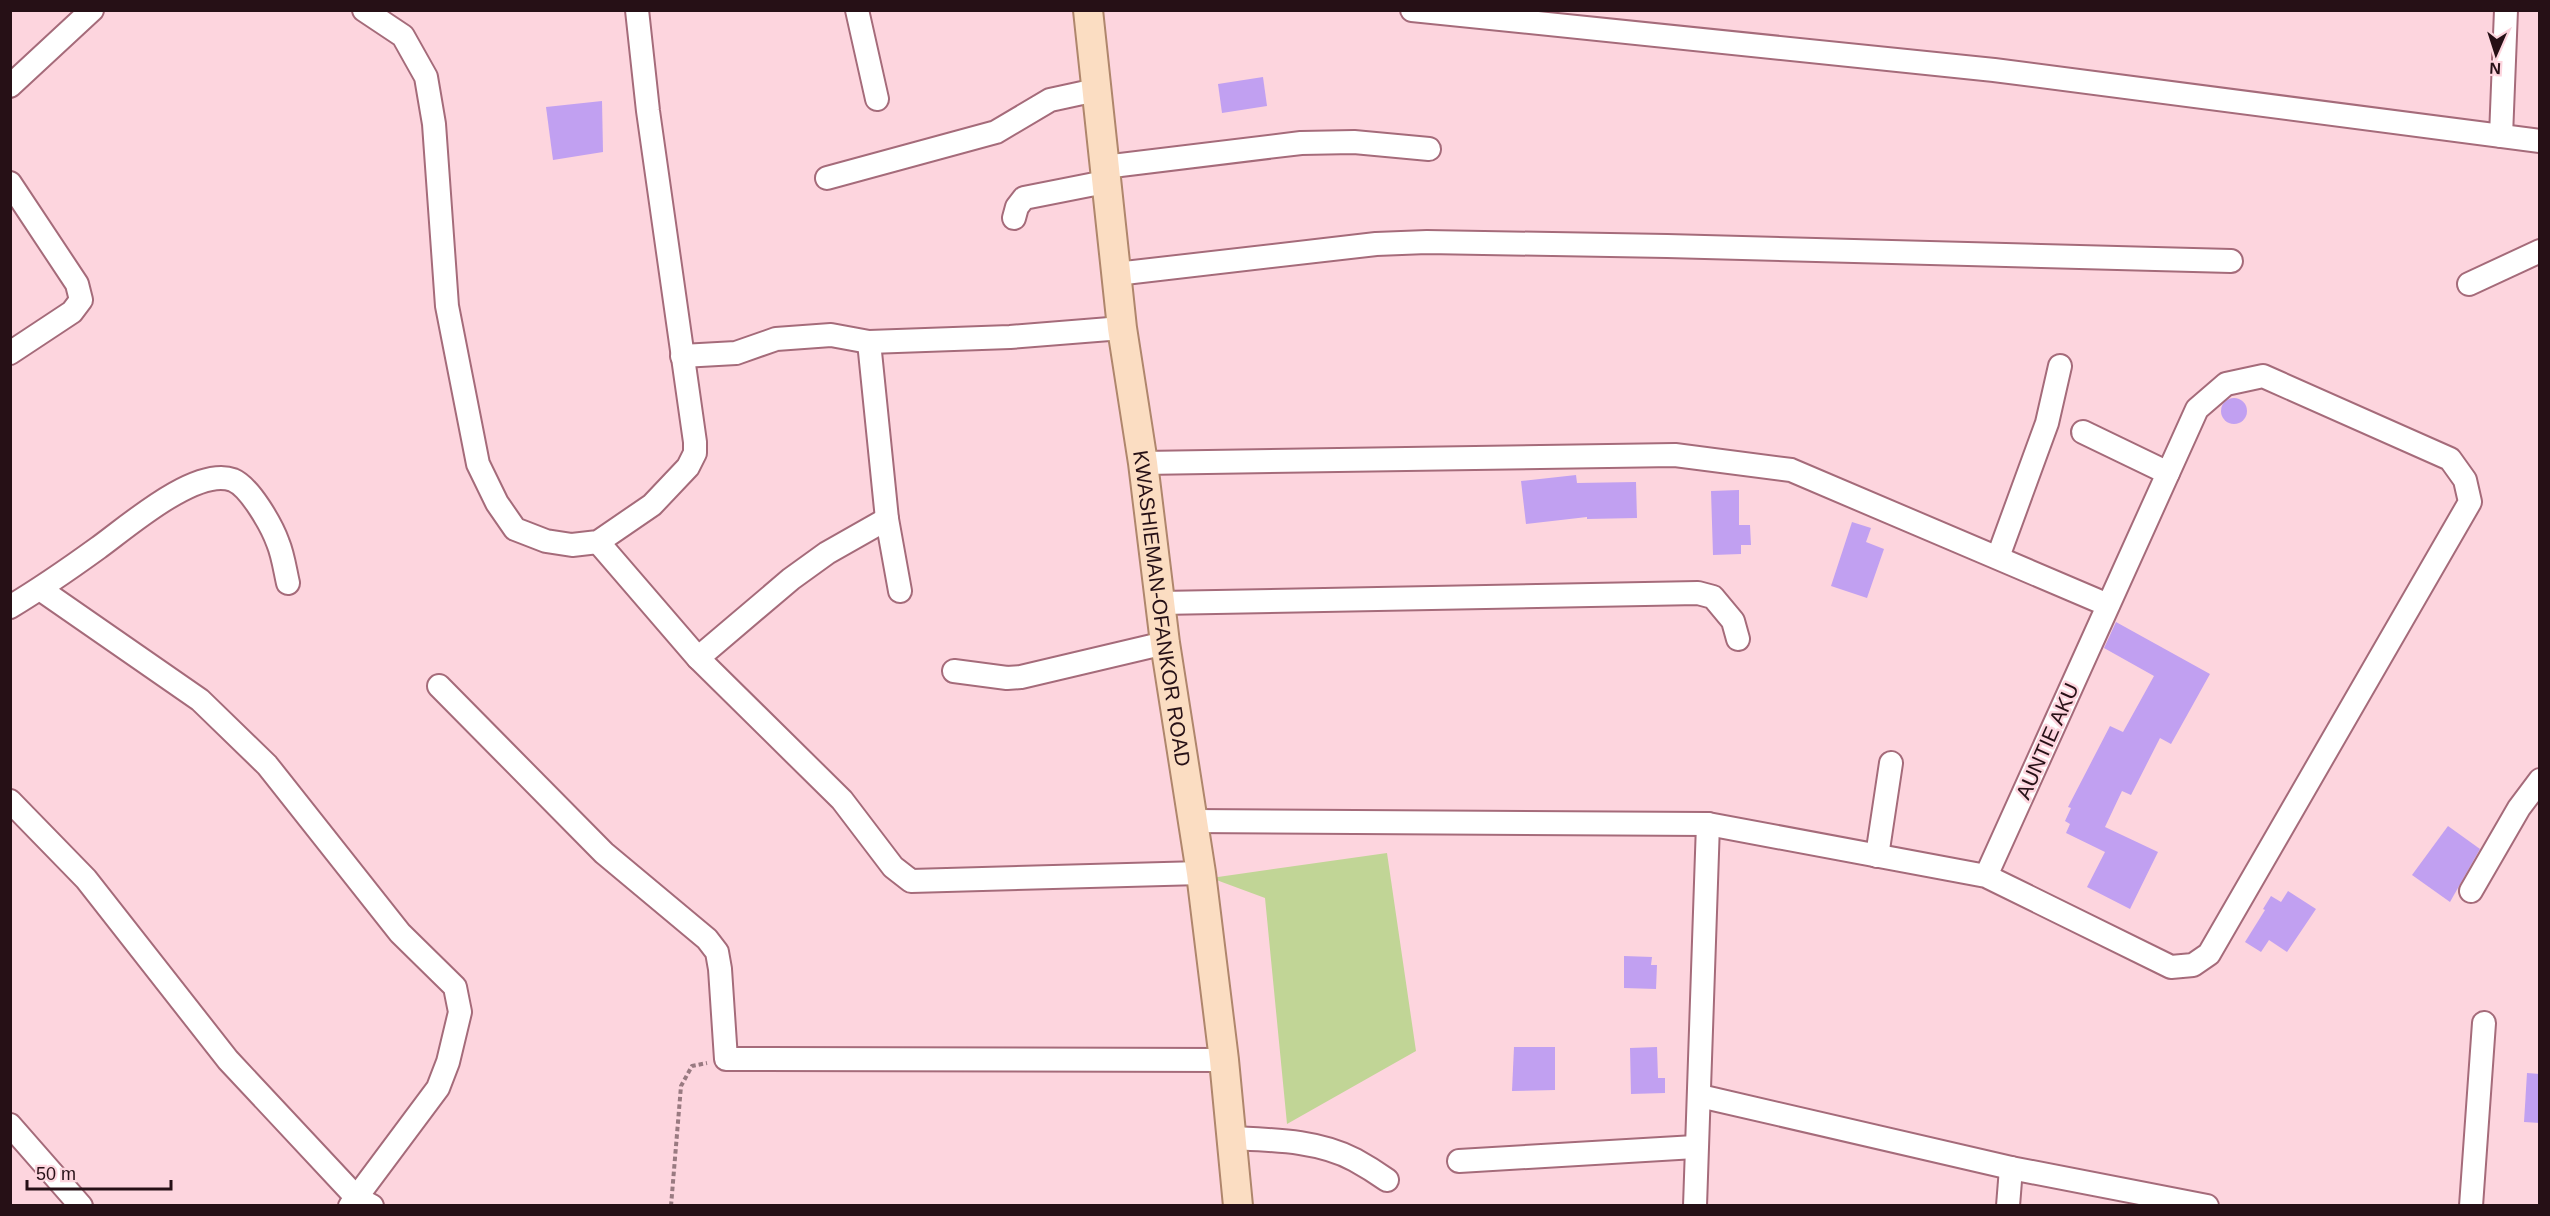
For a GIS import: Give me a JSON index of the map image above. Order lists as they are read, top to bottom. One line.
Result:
{"streets":{"main road":["KWASHIEMAN-OFANKOR ROAD"],"street":["AUNTIE AKU"]},"crossings":[["KWASHIEMAN-OFANKOR ROAD","AUNTIE AKU"]],"scale_bar":"50 m","north":"bottom"}
